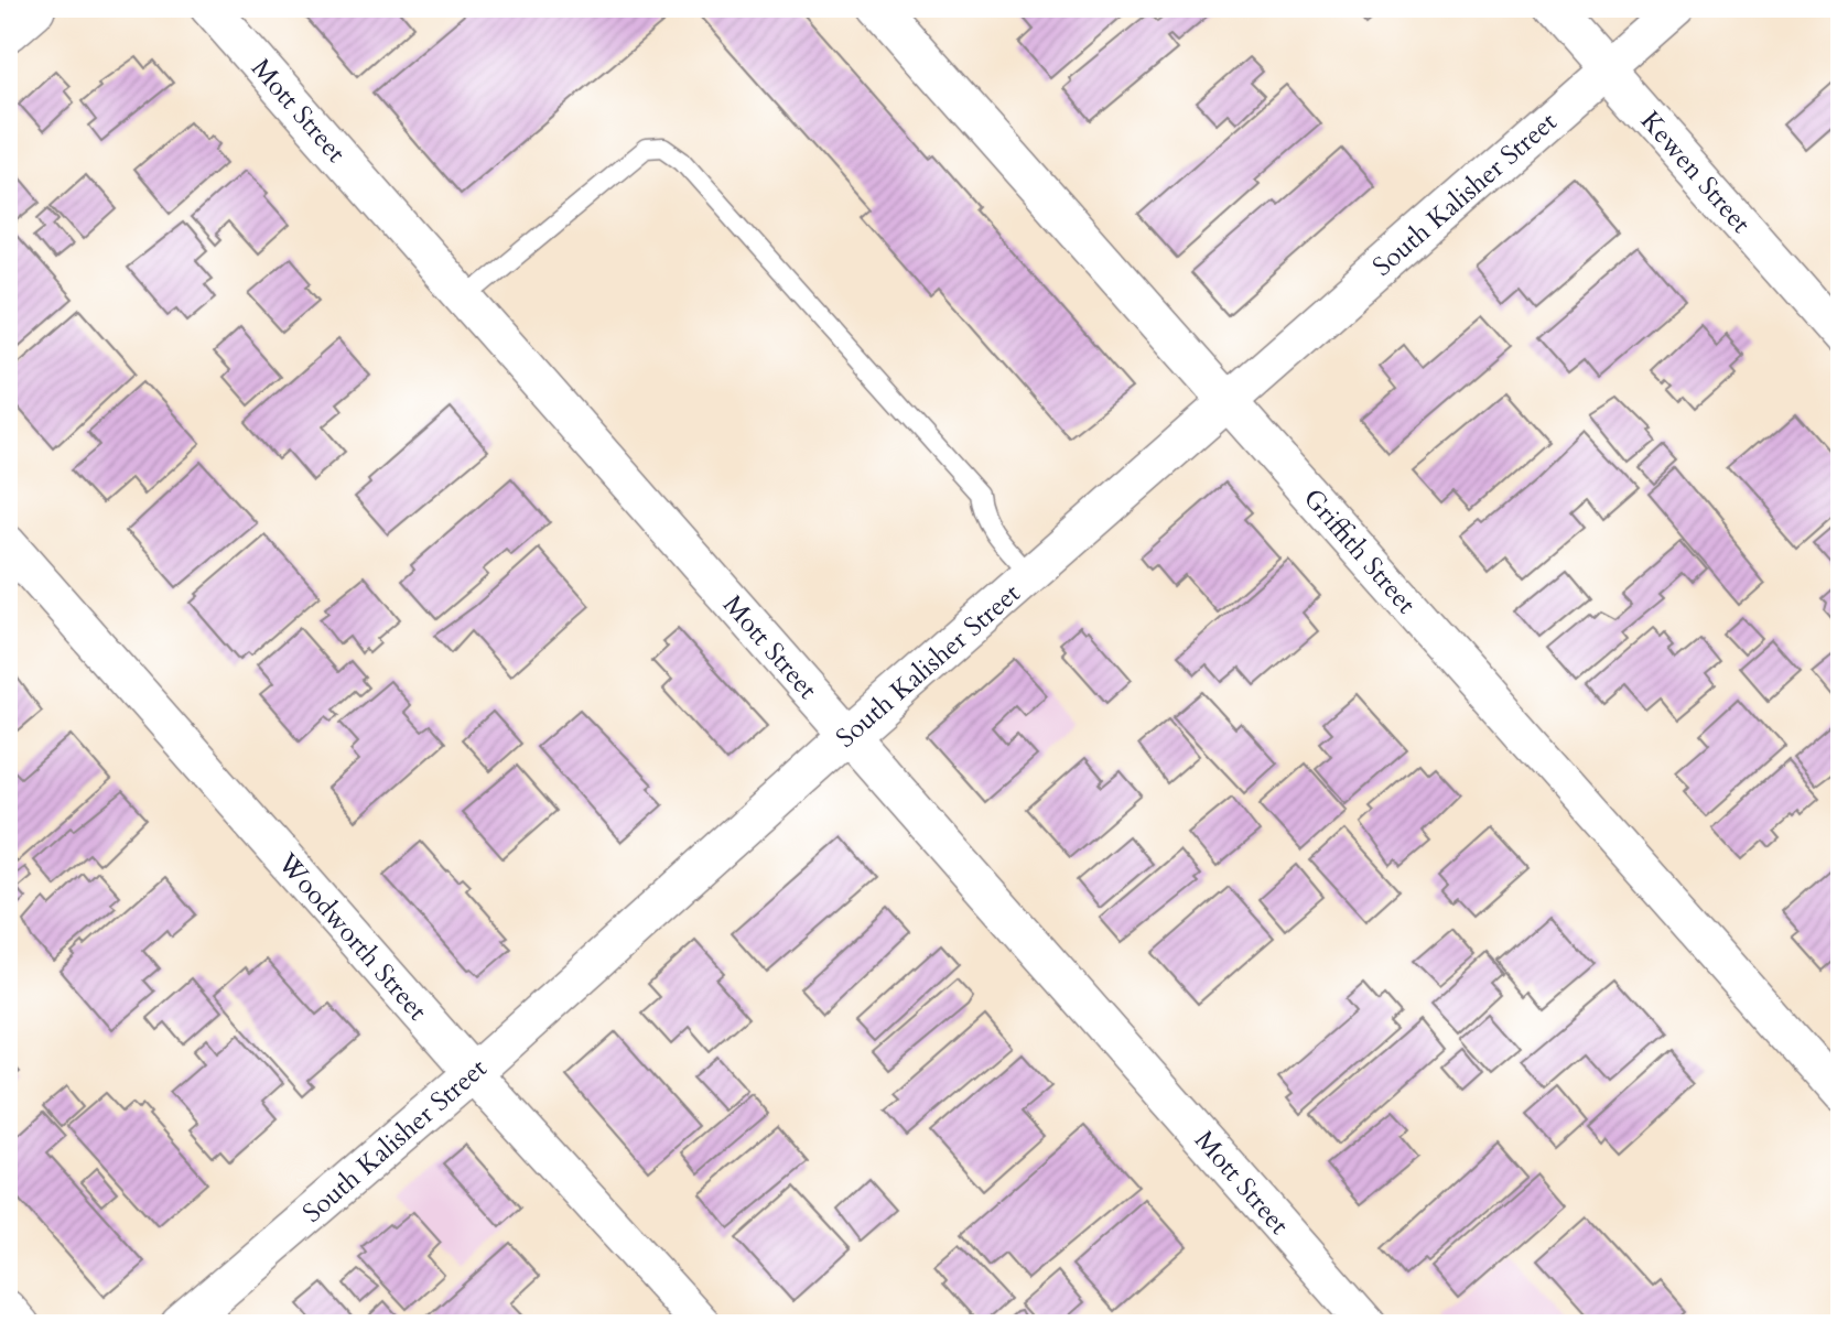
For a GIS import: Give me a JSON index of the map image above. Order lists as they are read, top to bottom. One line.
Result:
{"streets":{"street":["Mott Street","Kewen Street","South Kalisher Street","Griffith Street","Woodworth Street"]},"crossings":[["Mott Street","South Kalisher Street"],["Kewen Street","South Kalisher Street"],["South Kalisher Street","Griffith Street"],["South Kalisher Street","Woodworth Street"]]}
